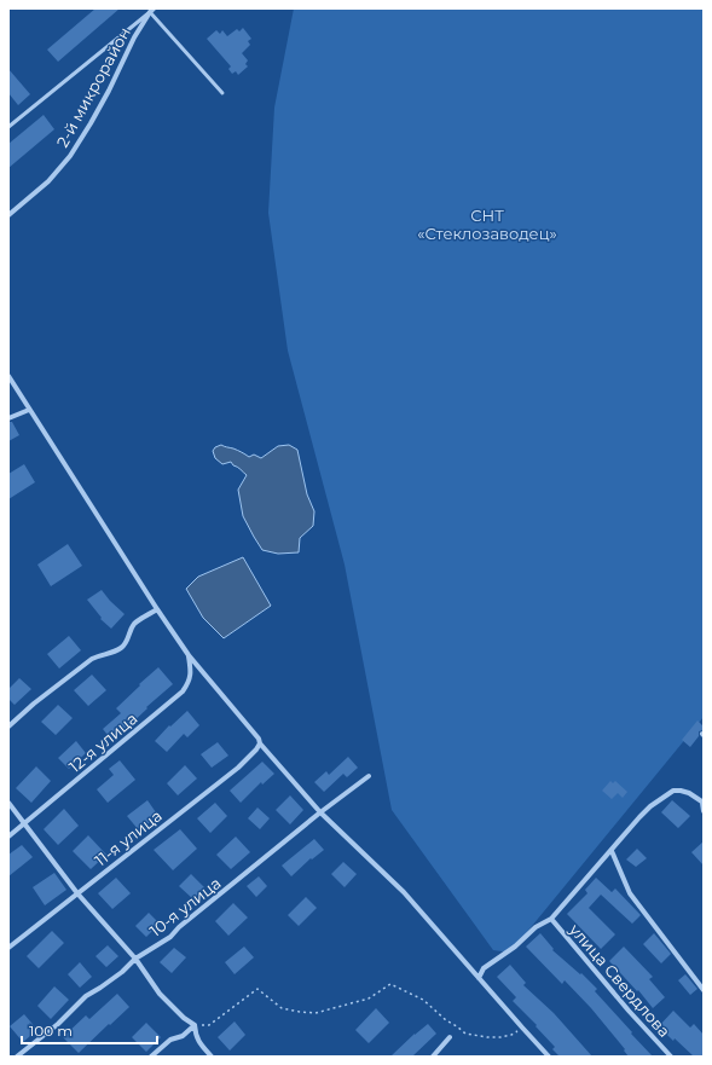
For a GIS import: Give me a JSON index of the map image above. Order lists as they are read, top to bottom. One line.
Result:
{"streets":{"street":["2-й микрорайон","12-я улица","11-я улица","10-я улица","улица Свердлова"]},"parks":["СНТ «Стеклозаводец»"],"scale_bar":"100 m"}
